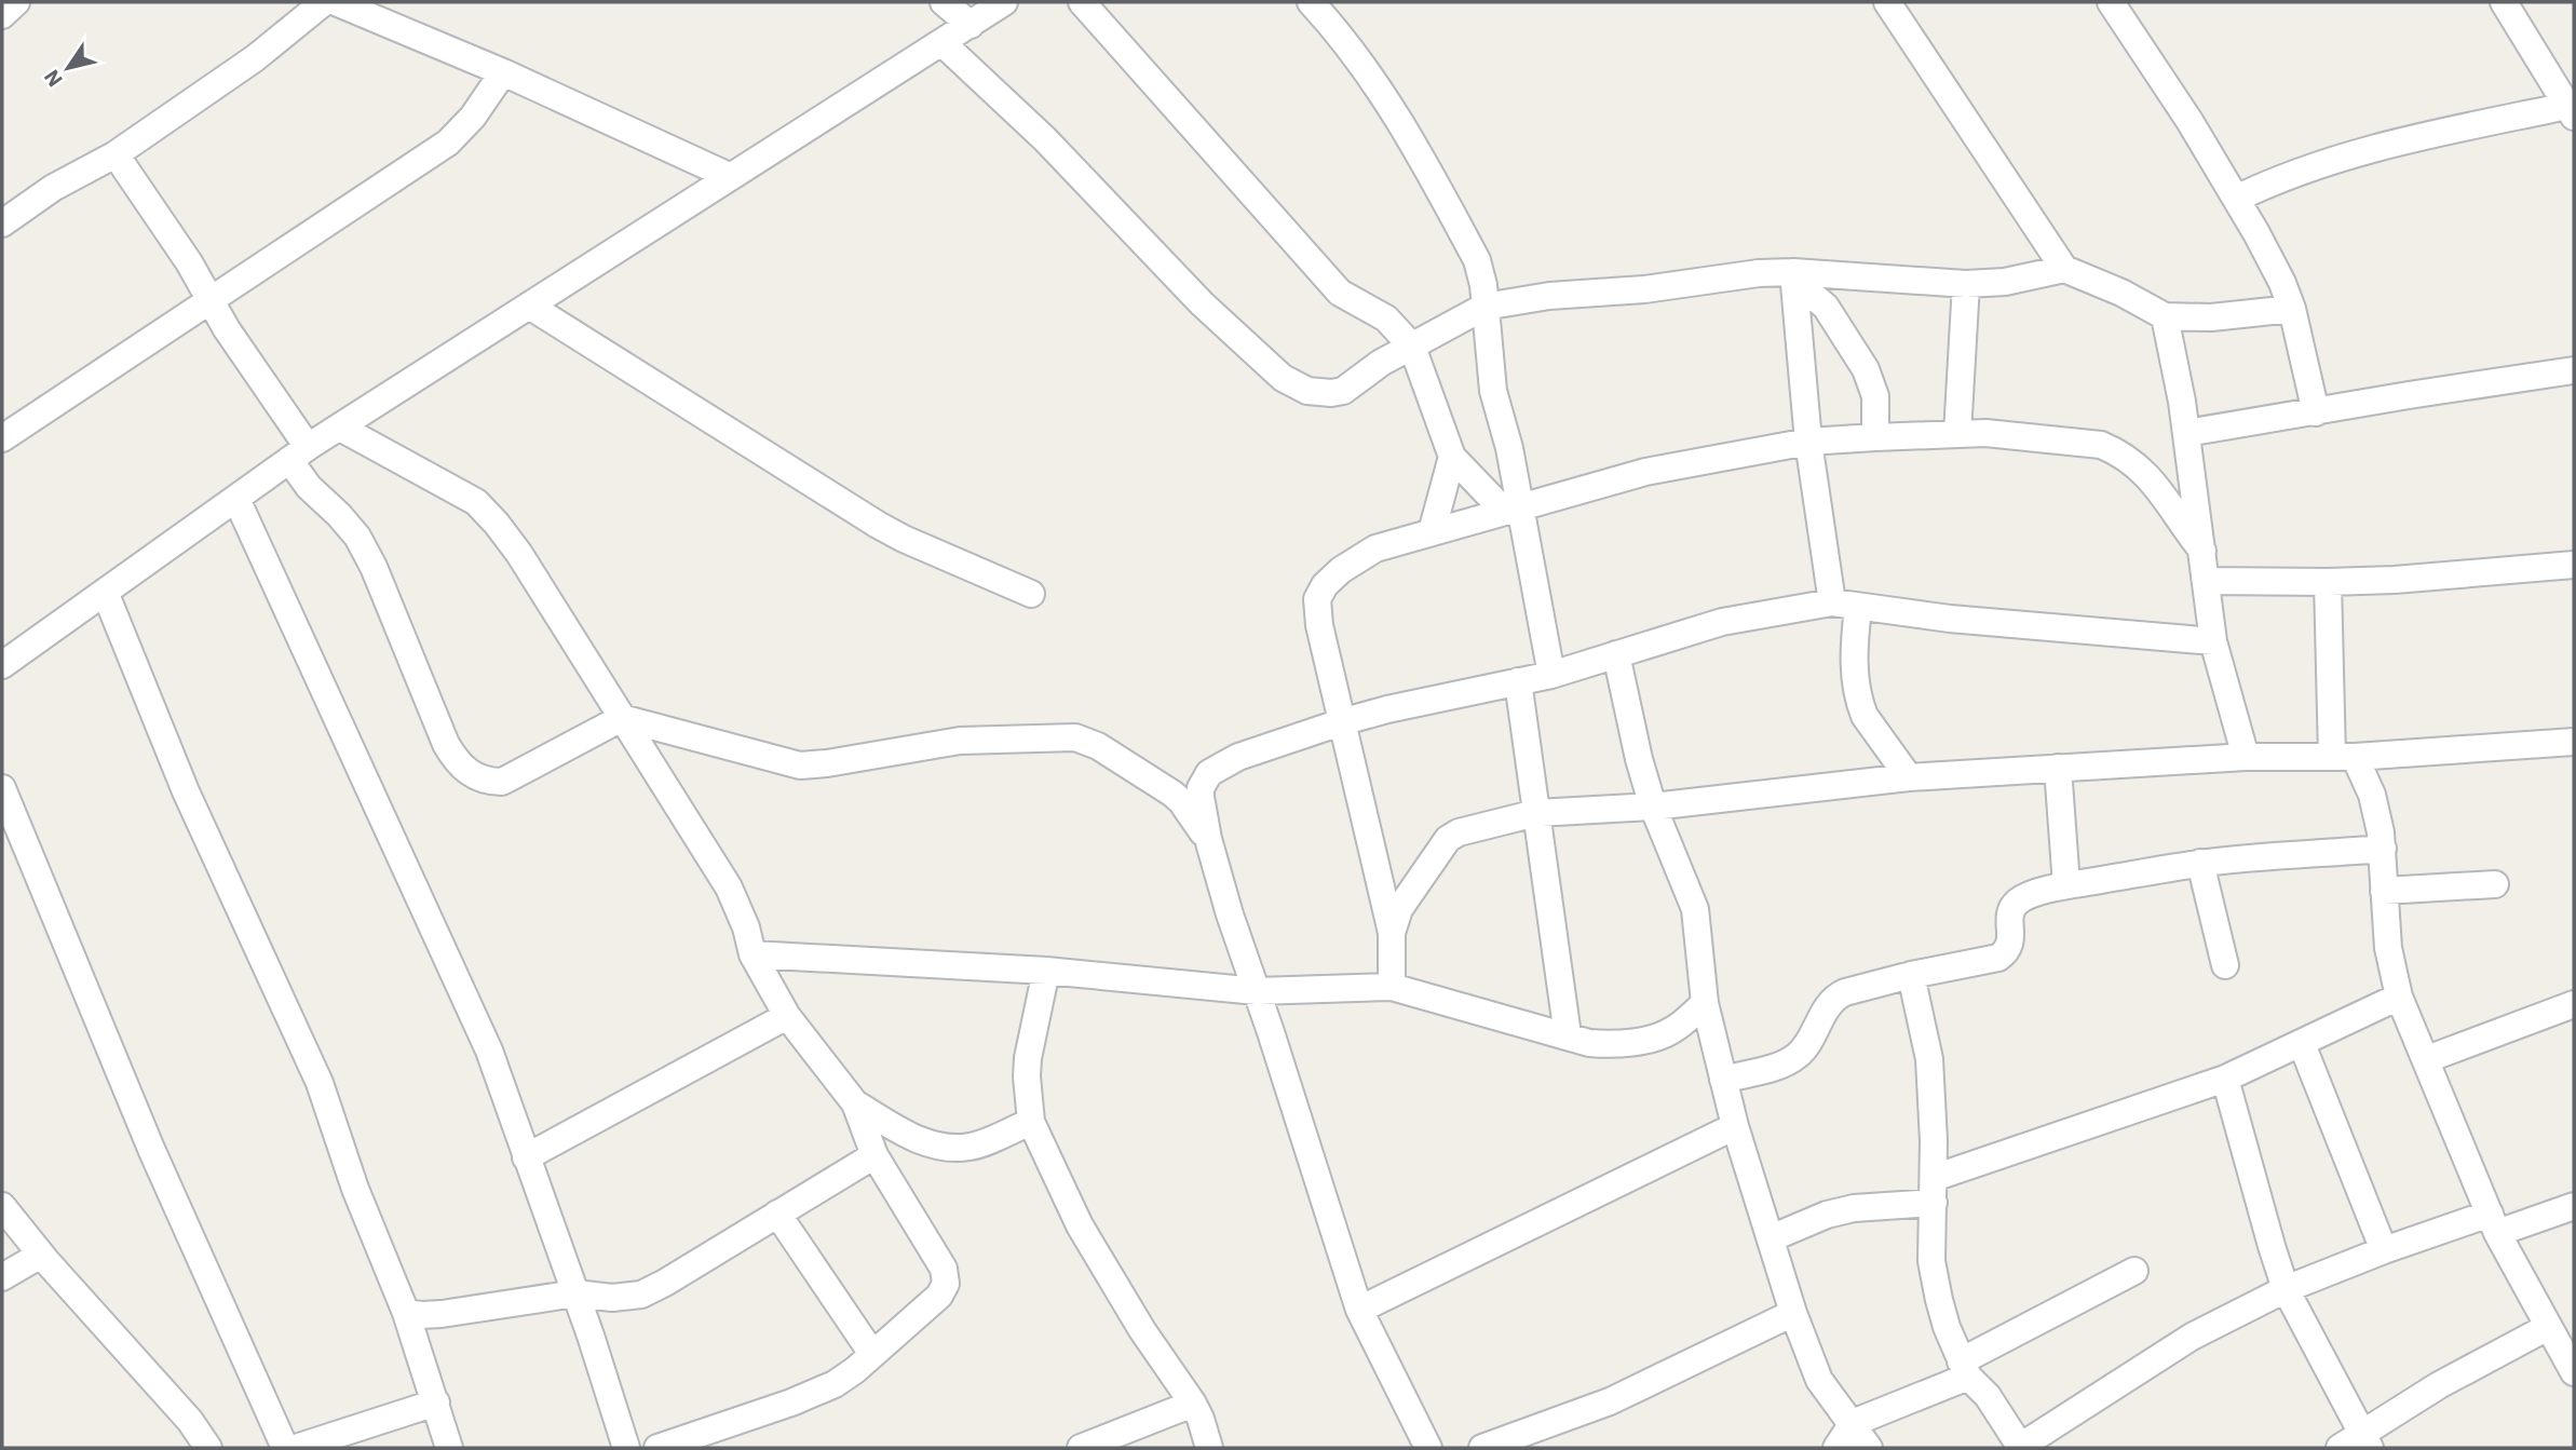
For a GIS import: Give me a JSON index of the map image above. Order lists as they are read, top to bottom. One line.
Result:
{"north":"bottom left"}
